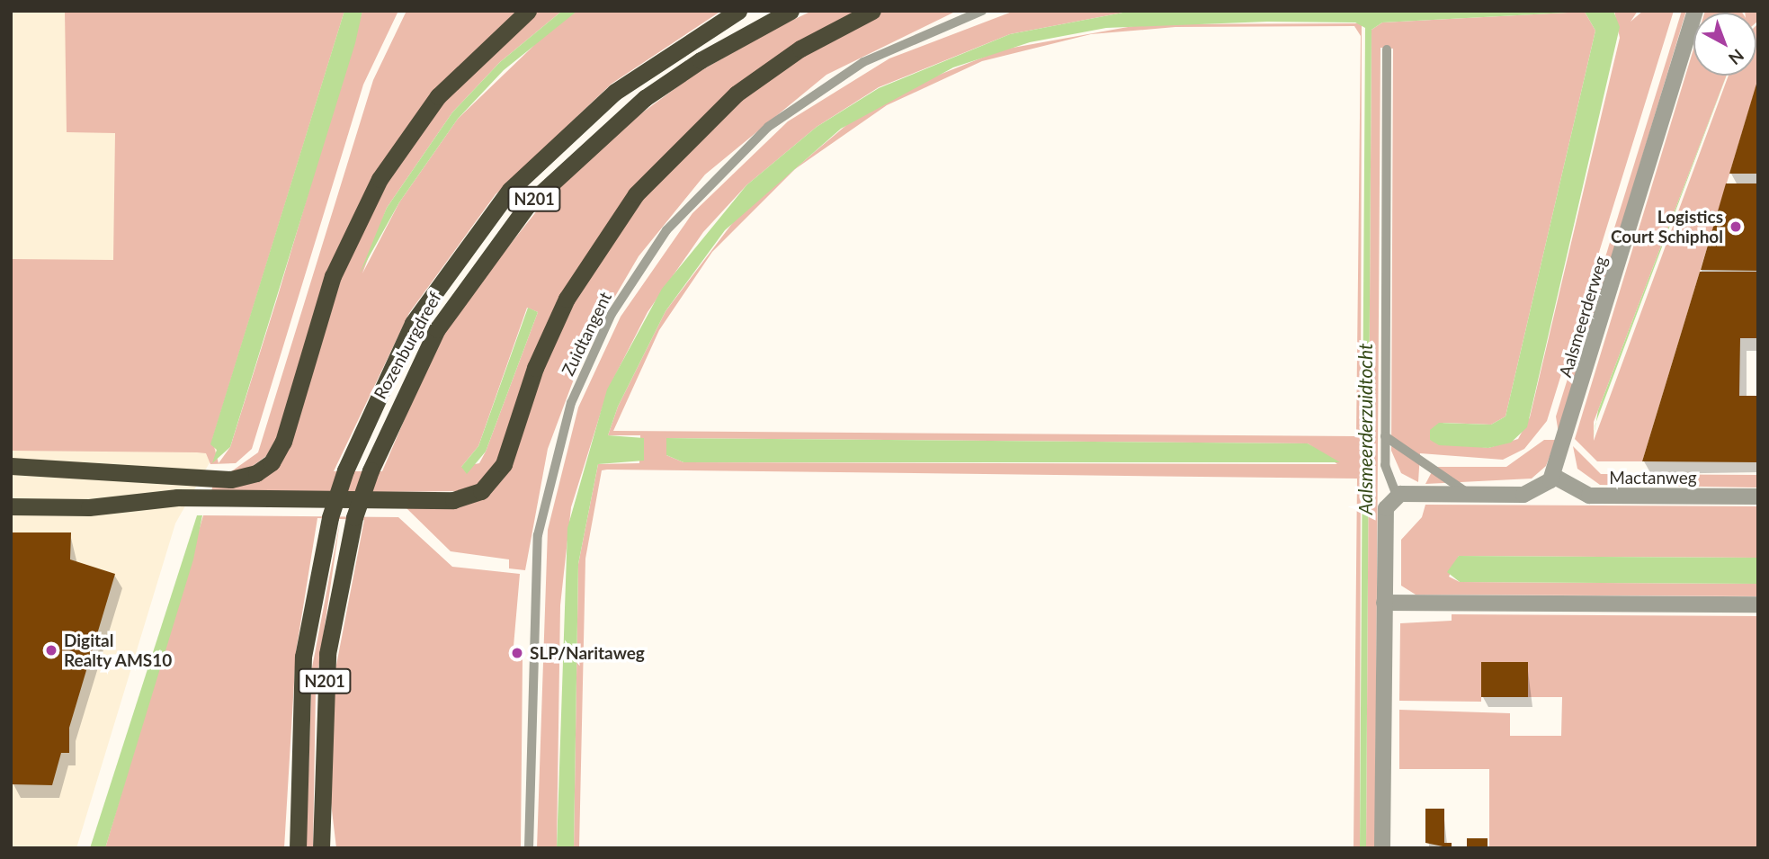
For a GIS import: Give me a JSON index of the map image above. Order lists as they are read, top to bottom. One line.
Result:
{"streets":{"highway":["N201","Rozenburgdreef"],"street":["Aalsmeerderweg","Mactanweg"],"lane":["Zuidtangent"]},"crossings":[["Aalsmeerderweg","Mactanweg"]],"water":["Aalsmeerderzuidtocht"],"places":["Logistics Court Schiphol","Digital Realty AMS10","SLP/Naritaweg"],"north":"bottom right"}
